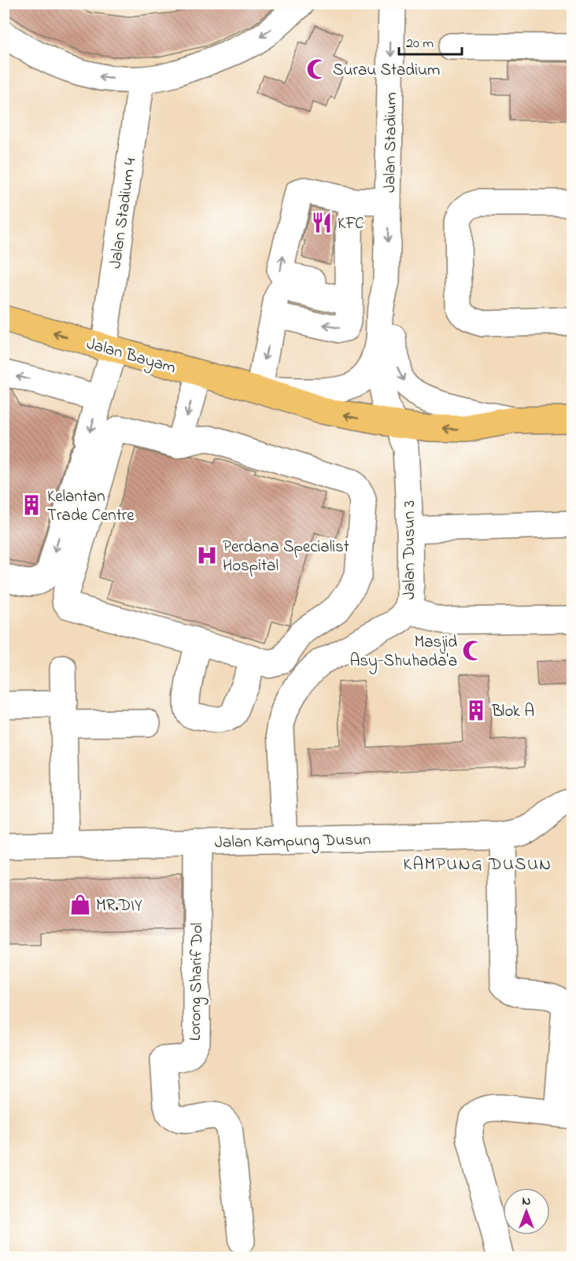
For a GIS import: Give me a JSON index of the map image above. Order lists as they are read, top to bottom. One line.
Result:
{"streets":{"main road":["Jalan Bayam"],"street":["Jalan Stadium","Jalan Stadium 4","Jalan Dusun 3","Jalan Kampung Dusun","Lorong Sharif Dol"]},"crossings":[["Jalan Stadium","Jalan Bayam"],["Jalan Stadium 4","Jalan Bayam"],["Jalan Bayam","Jalan Dusun 3"],["Jalan Dusun 3","Jalan Kampung Dusun"],["Jalan Kampung Dusun","Lorong Sharif Dol"]],"one_way":["Jalan Stadium","Jalan Stadium 4"],"districts":["KAMPUNG DUSUN"],"places":{"mosque":["Surau Stadium","Masjid Asy-Shuhada'a"],"restaurant":["KFC"],"building":["Kelantan Trade Centre","Blok A"],"hospital":["Perdana Specialist Hospital"],"shop":["MR.DIY"]},"scale_bar":"20 m","north":"top"}
